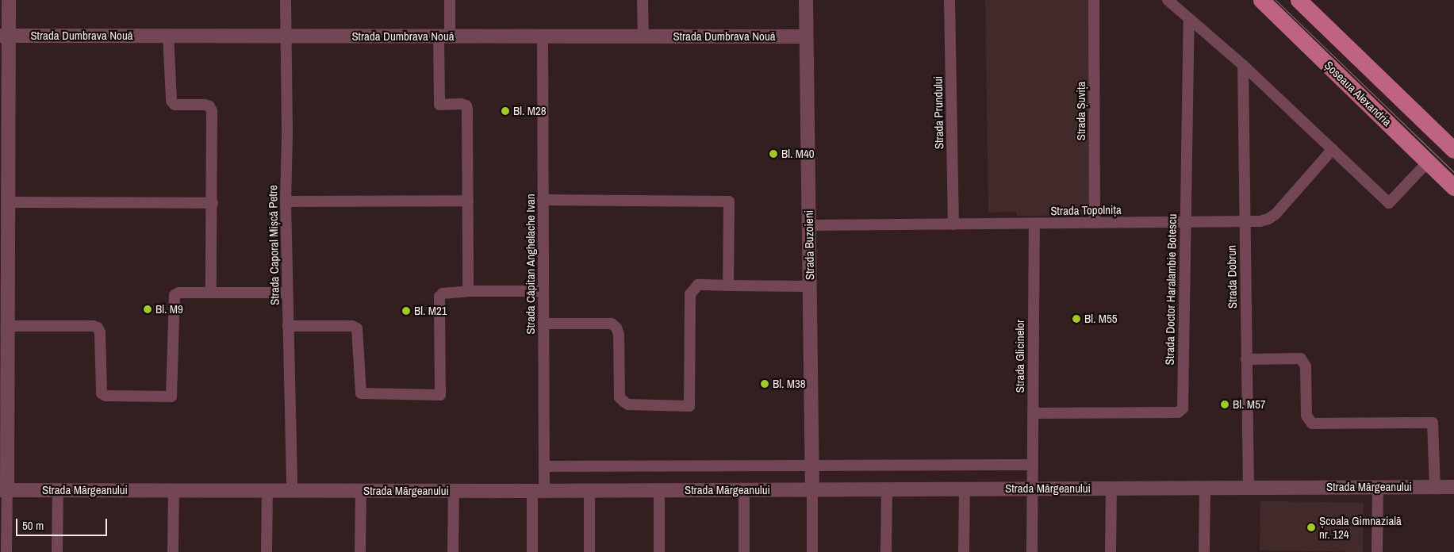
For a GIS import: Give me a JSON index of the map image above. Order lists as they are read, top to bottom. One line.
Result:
{"streets":{"main road":["Șoseaua Alexandria"],"street":["Strada Dumbrava Nouă","Strada Șuvița","Strada Prundului","Strada Topolnița","Strada Caporal Mișcă Petre","Strada Buzoieni","Strada Căpitan Anghelache Ivan","Strada Dobrun","Strada Doctor Haralambie Botescu","Strada Glicinelor","Strada Mărgeanului"]},"crossings":[["Strada Dumbrava Nouă","Strada Caporal Mișcă Petre"],["Strada Dumbrava Nouă","Strada Buzoieni"],["Strada Dumbrava Nouă","Strada Căpitan Anghelache Ivan"],["Strada Șuvița","Strada Topolnița"],["Strada Prundului","Strada Topolnița"],["Strada Topolnița","Strada Buzoieni"],["Strada Topolnița","Strada Dobrun"],["Strada Topolnița","Strada Doctor Haralambie Botescu"],["Strada Topolnița","Strada Glicinelor"],["Strada Caporal Mișcă Petre","Strada Mărgeanului"],["Strada Buzoieni","Strada Mărgeanului"],["Strada Căpitan Anghelache Ivan","Strada Mărgeanului"],["Strada Dobrun","Strada Mărgeanului"],["Strada Doctor Haralambie Botescu","Strada Glicinelor"],["Strada Glicinelor","Strada Mărgeanului"]],"places":["Bl. M28","Bl. M40","Bl. M9","Bl. M21","Bl. M55","Bl. M38","Bl. M57","Școala Gimnazială nr. 124"],"scale_bar":"50 m"}
